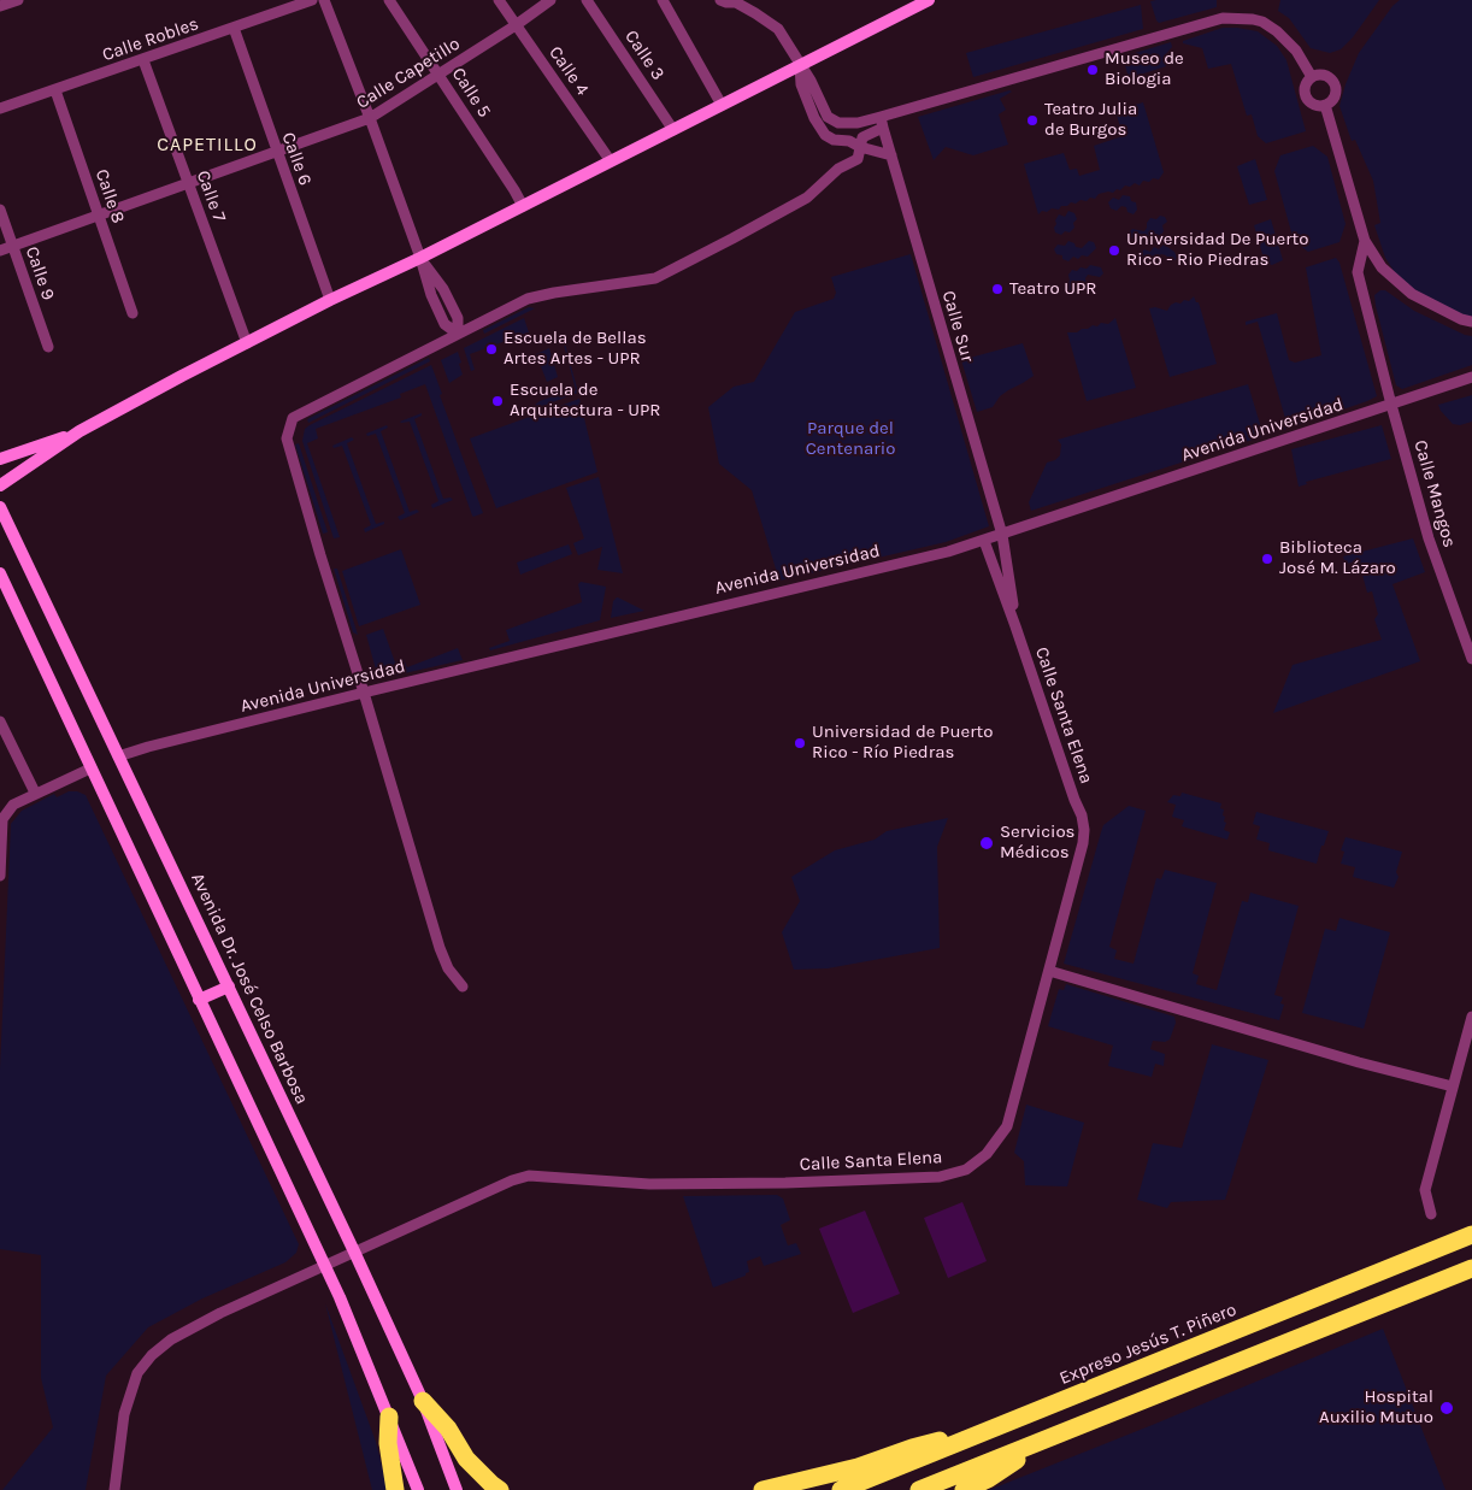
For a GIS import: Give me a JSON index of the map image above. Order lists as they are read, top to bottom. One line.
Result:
{"streets":{"highway":["Expreso Jesús T. Piñero"],"main road":["Avenida Dr. José Celso Barbosa"],"street":["Calle Robles","Calle 3","Calle 4","Calle Capetillo","Calle 5","Calle 6","Calle 8","Calle 7","Calle 9","Calle Sur","Avenida Universidad","Calle Mangos","Calle Santa Elena"]},"crossings":[["Calle Robles","Calle 6"],["Calle Robles","Calle 8"],["Calle Robles","Calle 7"],["Calle 4","Calle Capetillo"],["Calle Capetillo","Calle 5"],["Calle Capetillo","Calle 6"],["Calle Capetillo","Calle 8"],["Calle Capetillo","Calle 7"],["Calle Capetillo","Calle 9"],["Calle Sur","Avenida Universidad"],["Calle Sur","Calle Santa Elena"],["Avenida Universidad","Calle Mangos"],["Avenida Universidad","Calle Santa Elena"],["Avenida Universidad","Avenida Dr. José Celso Barbosa"],["Calle Santa Elena","Avenida Dr. José Celso Barbosa"]],"districts":["CAPETILLO"],"parks":["Parque del Centenario"],"places":["Museo de Biologia","Teatro Julia de Burgos","Universidad De Puerto Rico - Rio Piedras","Teatro UPR","Escuela de Bellas Artes Artes - UPR","Escuela de Arquitectura - UPR","Biblioteca José M. Lázaro","Universidad de Puerto Rico - Río Piedras","Servicios Médicos","Hospital Auxilio Mutuo"]}
